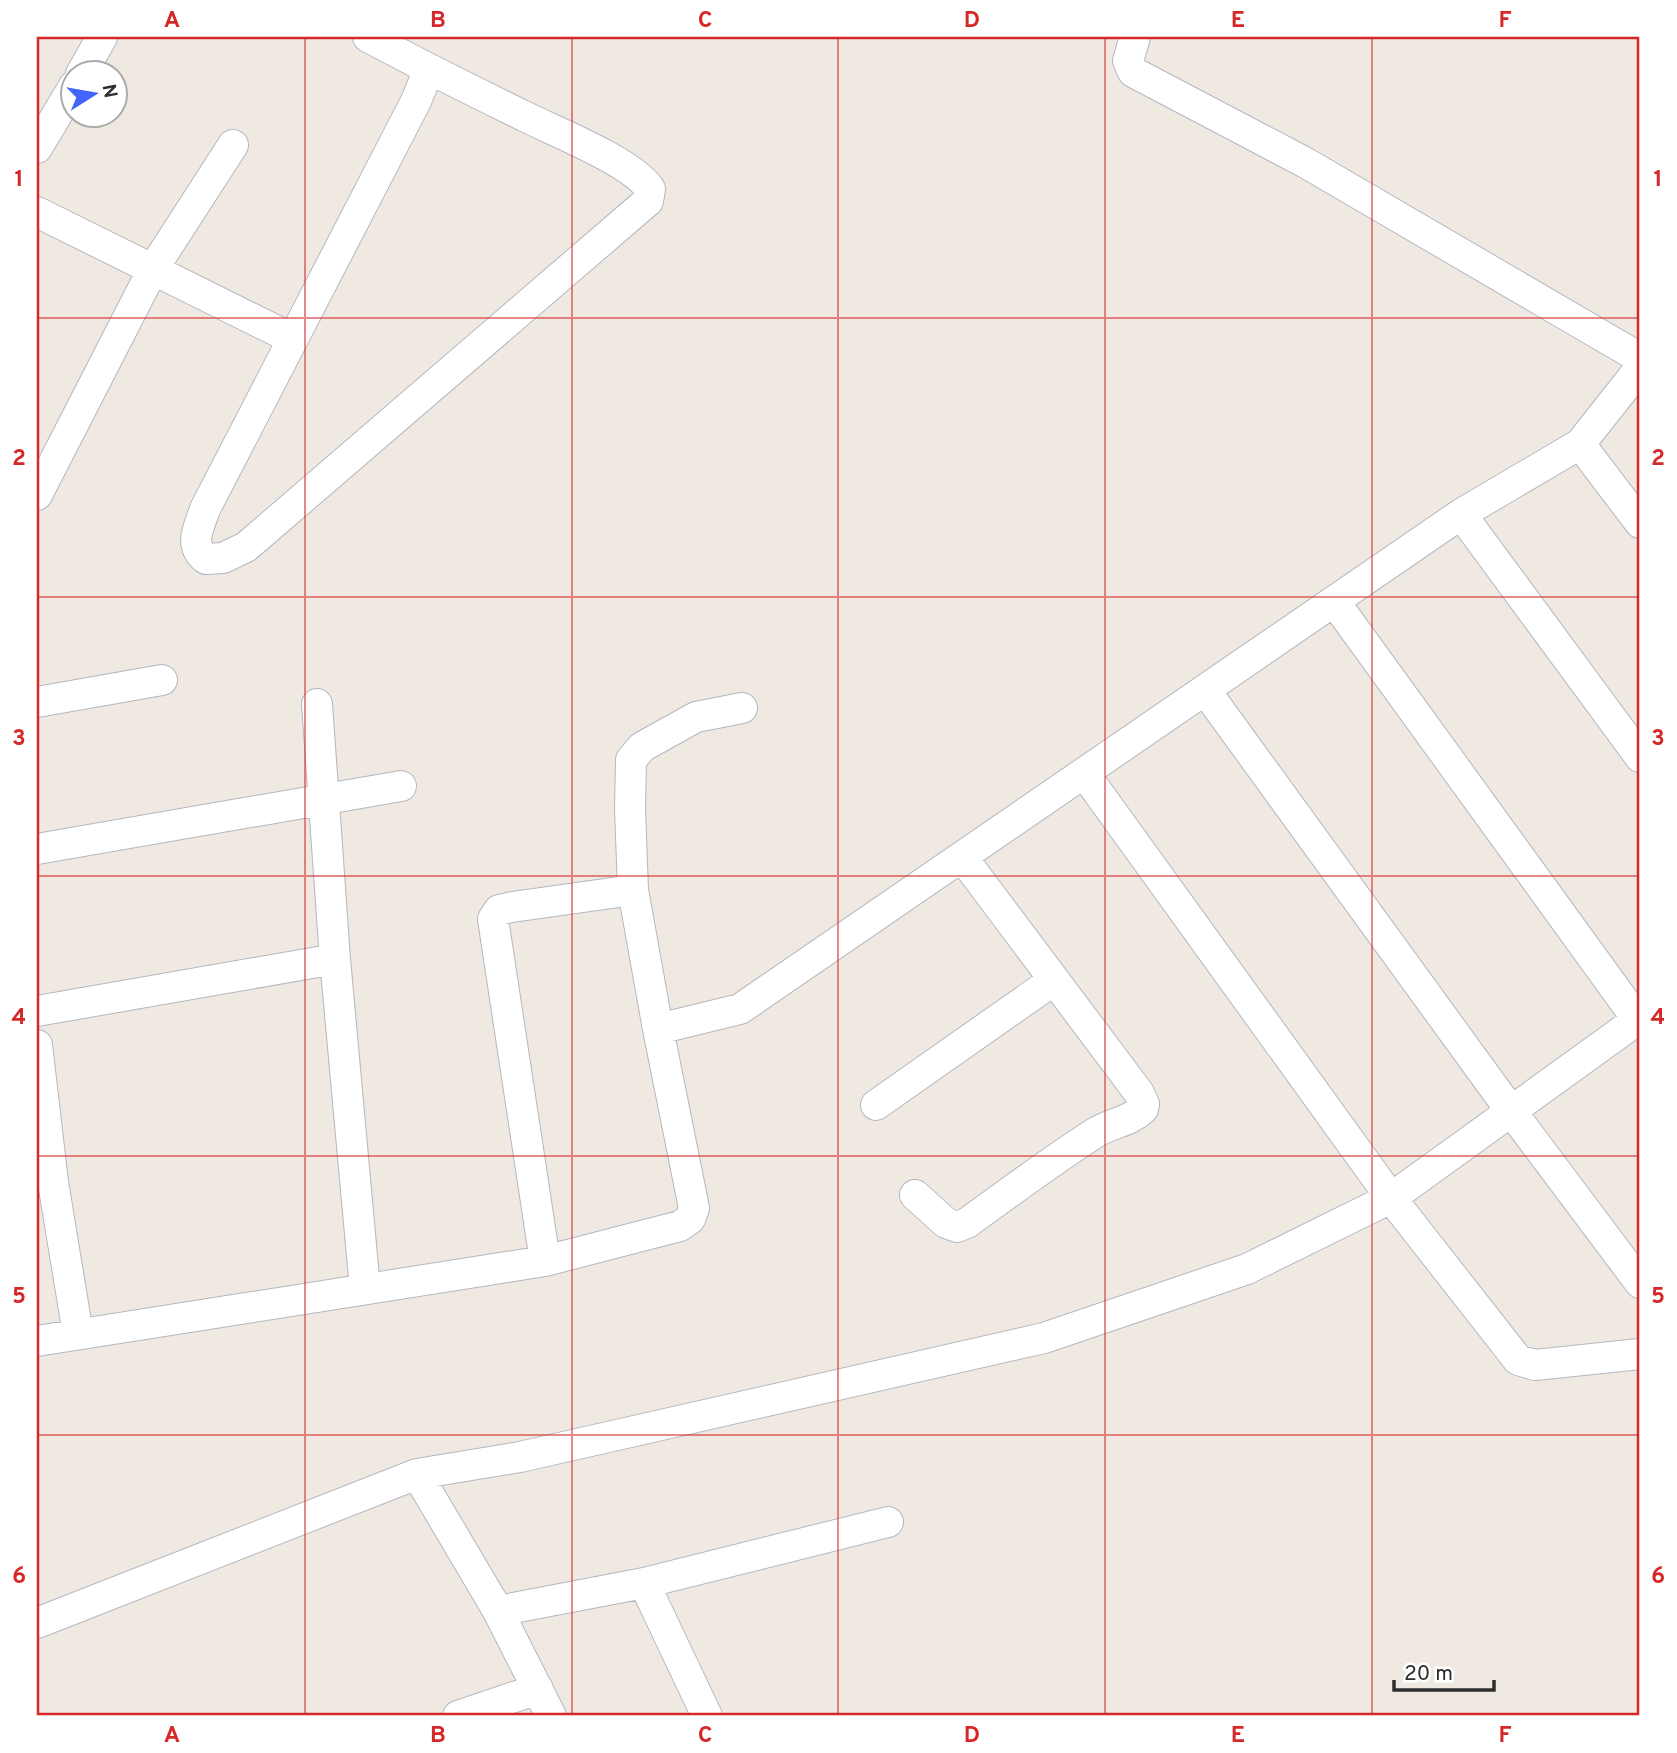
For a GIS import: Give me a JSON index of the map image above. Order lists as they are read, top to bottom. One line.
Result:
{"scale_bar":"20 m","north":"right","grid":{"columns":["A","B","C","D","E","F"],"rows":["1","2","3","4","5","6"]}}
